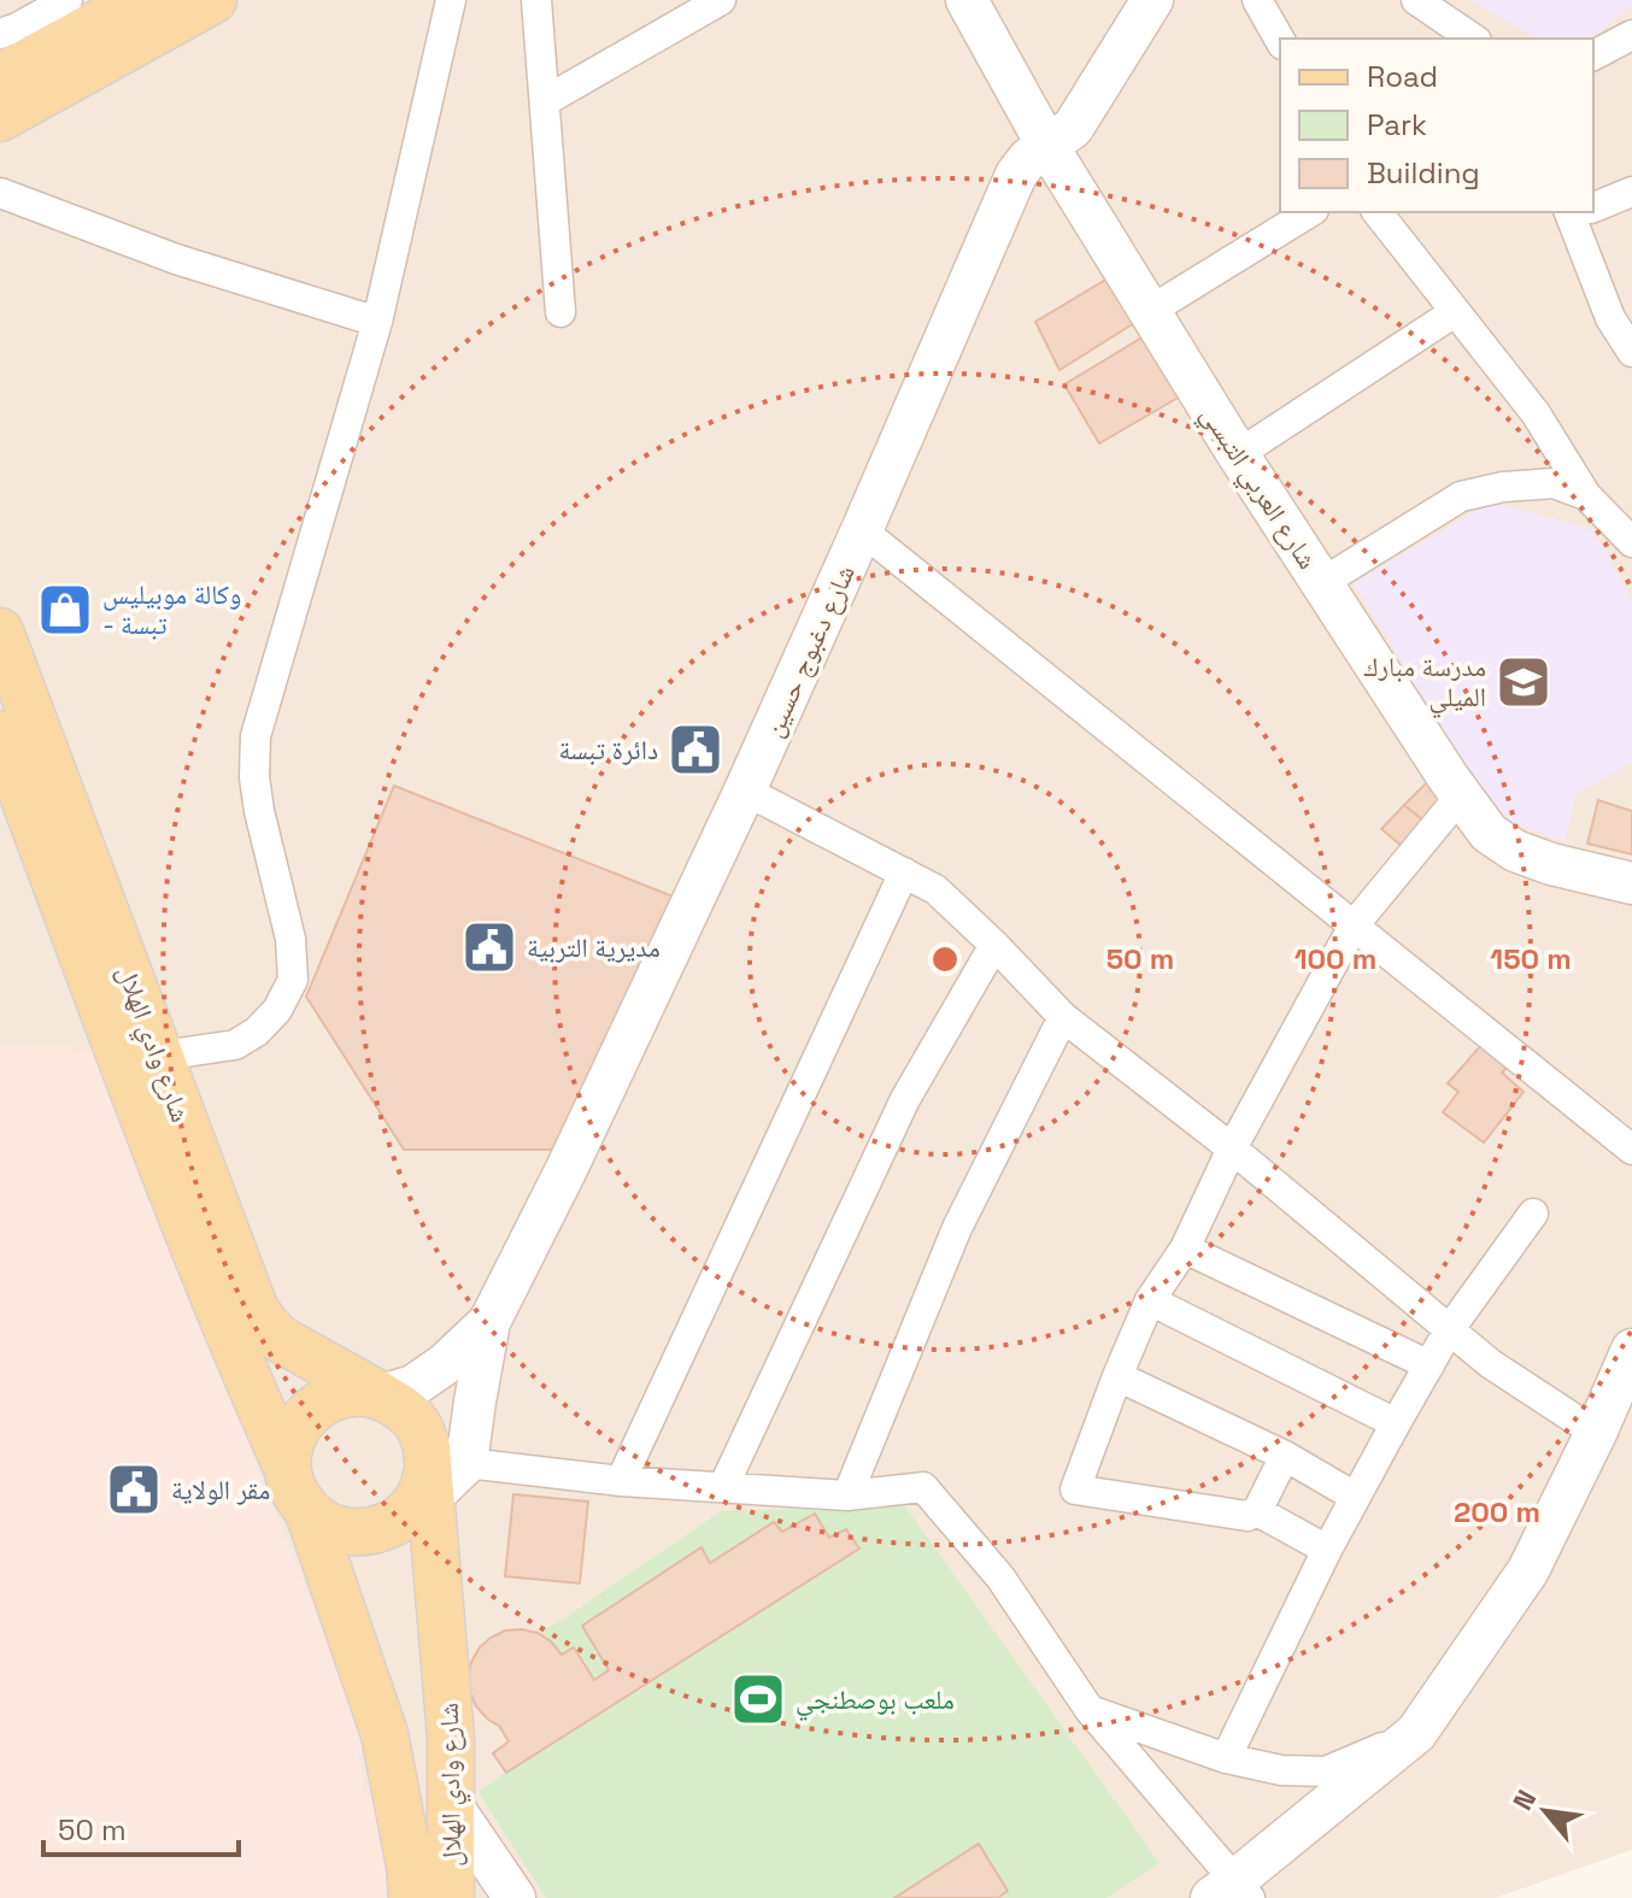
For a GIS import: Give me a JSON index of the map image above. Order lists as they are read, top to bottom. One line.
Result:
{"streets":{"main road":["شارع وادي الهلال"],"street":["شارع العربي التبسي","شارع دغبوج حسين"]},"crossings":[["شارع العربي التبسي","شارع دغبوج حسين"]],"places":{"shop":["وكالة موبيليس - تبسة"],"school or university":["مدرسة مبارك الميلي"],"public building":["دائرة تبسة","مديرية التربية","مقر الولاية"],"sports":["ملعب بوصطنجي"]},"legend":["Road","Park","Building"],"scale_bar":"50 m","north":"top left","rings":["50 m","100 m","150 m","200 m"]}
